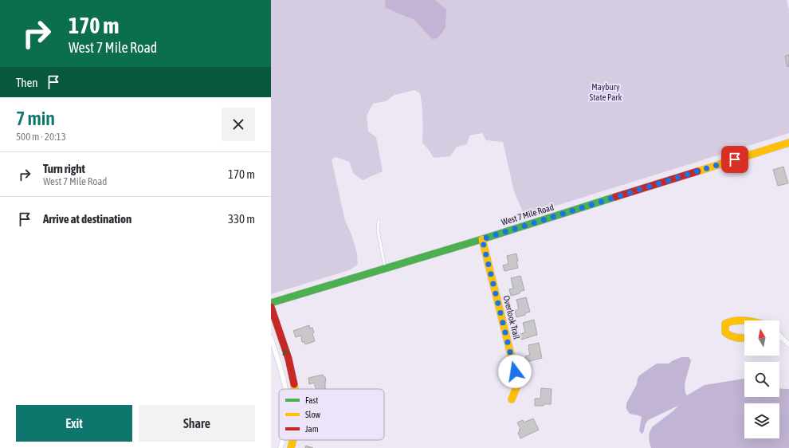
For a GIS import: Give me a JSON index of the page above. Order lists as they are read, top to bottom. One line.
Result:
{"streets":{"street":["West 7 Mile Road","Overlook Trail"]},"crossings":[["West 7 Mile Road","Overlook Trail"]],"parks":["Maybury State Park"],"legend":["Fast","Slow","Jam"],"north":"top","page":{"turn":["170 m","West 7 Mile Road"],"then":"Then","heading":["7 min","500 m · 20:13"],"list":[{"name":"Turn right","note":"West 7 Mile Road","value":"170 m"},{"name":"Arrive at destination","value":"330 m"}],"buttons":["Exit","Share"]}}
